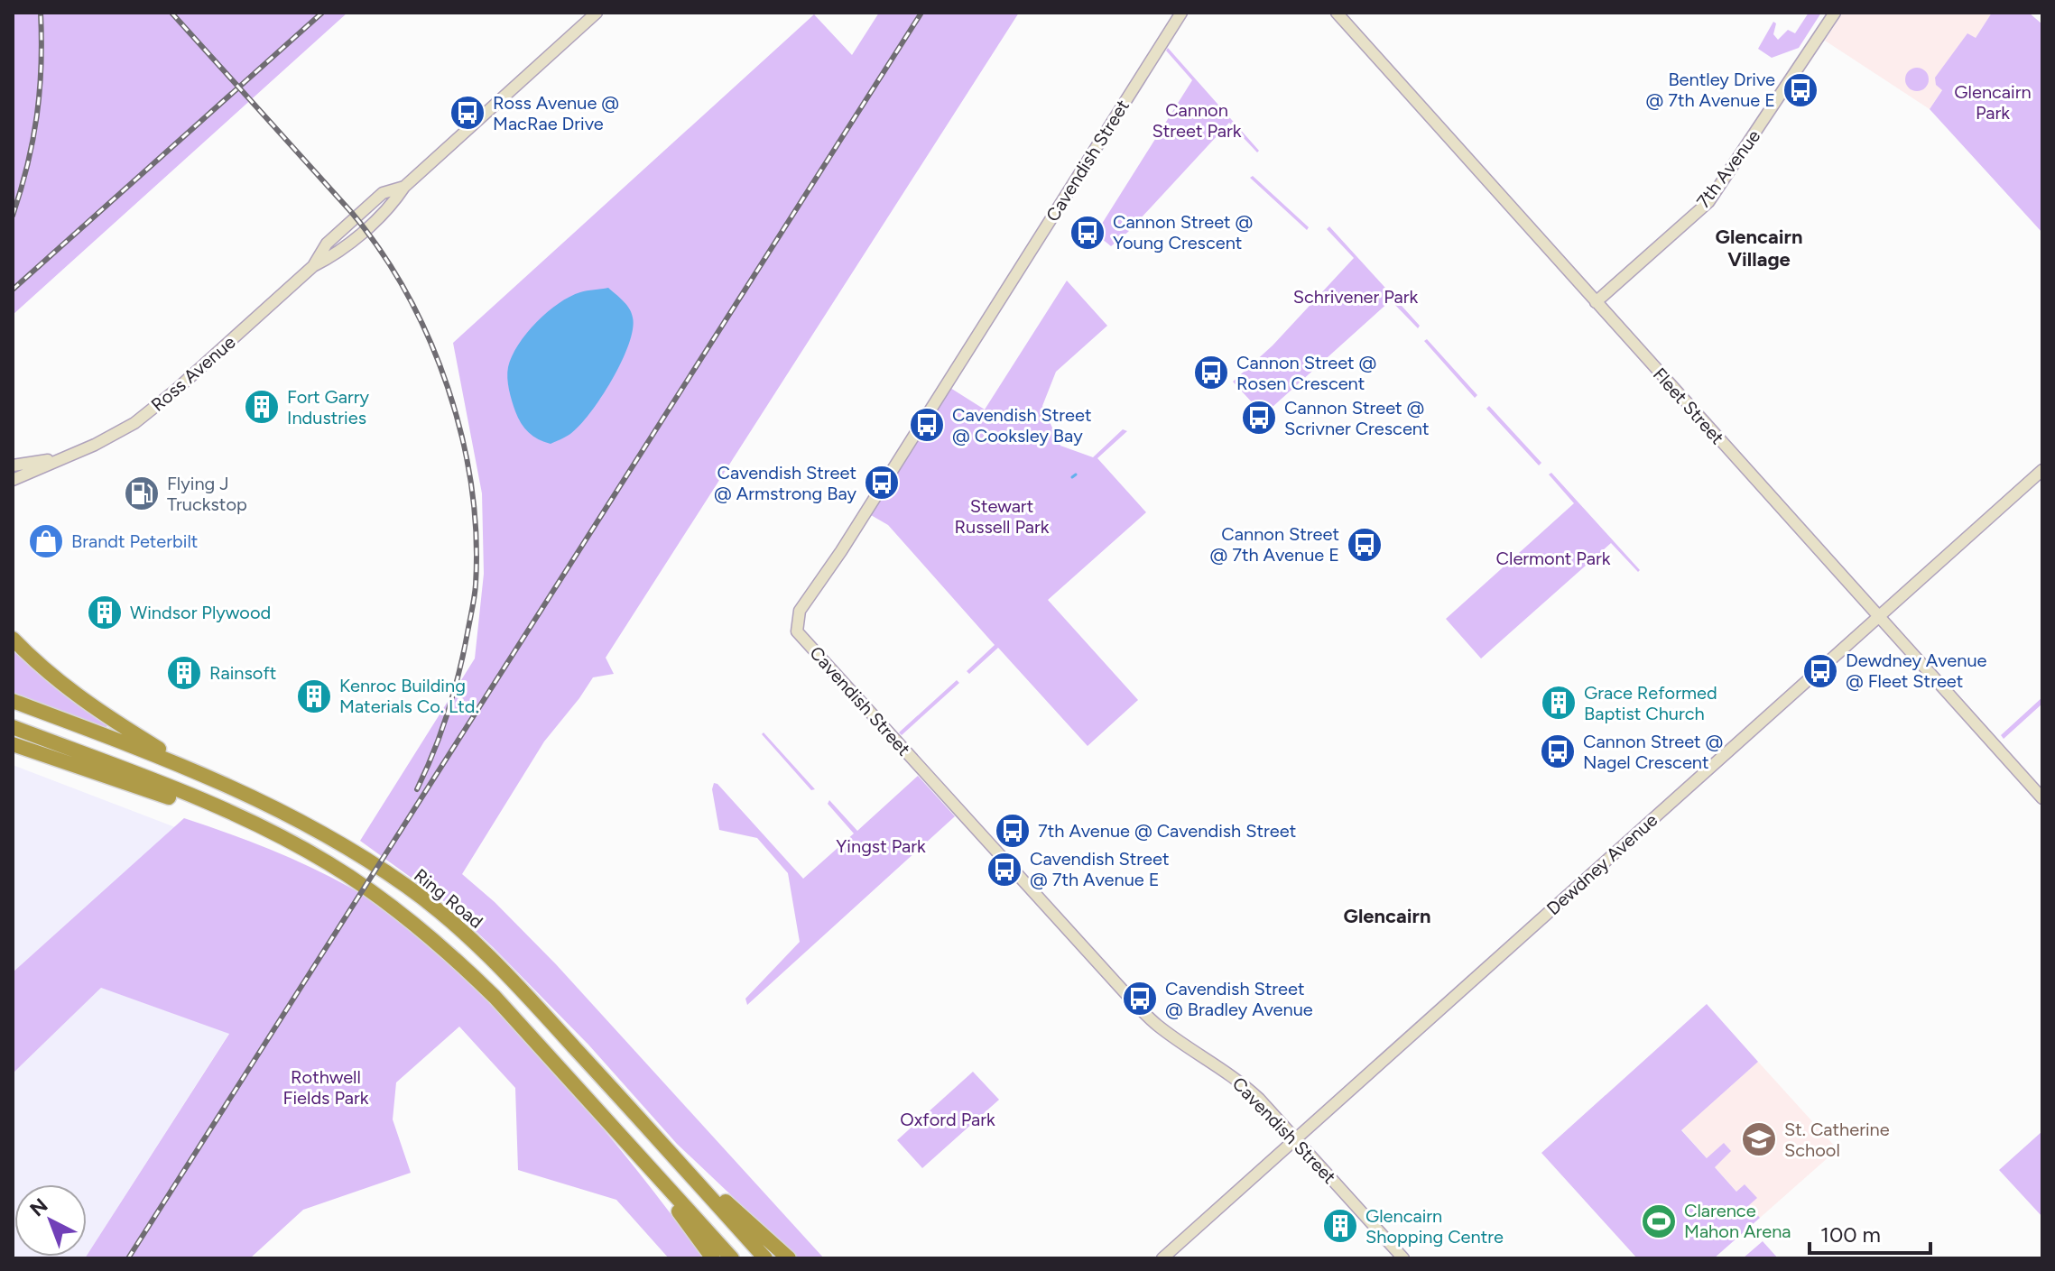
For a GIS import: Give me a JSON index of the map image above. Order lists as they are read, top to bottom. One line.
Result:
{"streets":{"highway":["Ring Road"],"street":["Cavendish Street","7th Avenue","Ross Avenue","Fleet Street","Dewdney Avenue"]},"crossings":[["Cavendish Street","Dewdney Avenue"],["7th Avenue","Fleet Street"],["Fleet Street","Dewdney Avenue"]],"districts":["Glencairn Village","Glencairn"],"parks":["Glencairn Park","Cannon Street Park","Schrivener Park","Stewart Russell Park","Clermont Park","Yingst Park","Rothwell Fields Park","Oxford Park"],"places":{"bus stop":["Bentley Drive @ 7th Avenue E","Ross Avenue @ MacRae Drive","Cannon Street @ Young Crescent","Cannon Street @ Rosen Crescent","Cannon Street @ Scrivner Crescent","Cavendish Street @ Cooksley Bay","Cavendish Street @ Armstrong Bay","Cannon Street @ 7th Avenue E","Dewdney Avenue @ Fleet Street","Cannon Street @ Nagel Crescent","7th Avenue @ Cavendish Street","Cavendish Street @ 7th Avenue E","Cavendish Street @ Bradley Avenue"],"building":["Fort Garry Industries","Windsor Plywood","Rainsoft","Kenroc Building Materials Co. Ltd.","Grace Reformed Baptist Church","Glencairn Shopping Centre"],"fuel station":["Flying J Truckstop"],"shop":["Brandt Peterbilt"],"school or university":["St. Catherine School"],"sports":["Clarence Mahon Arena"]},"scale_bar":"100 m","north":"top left"}
